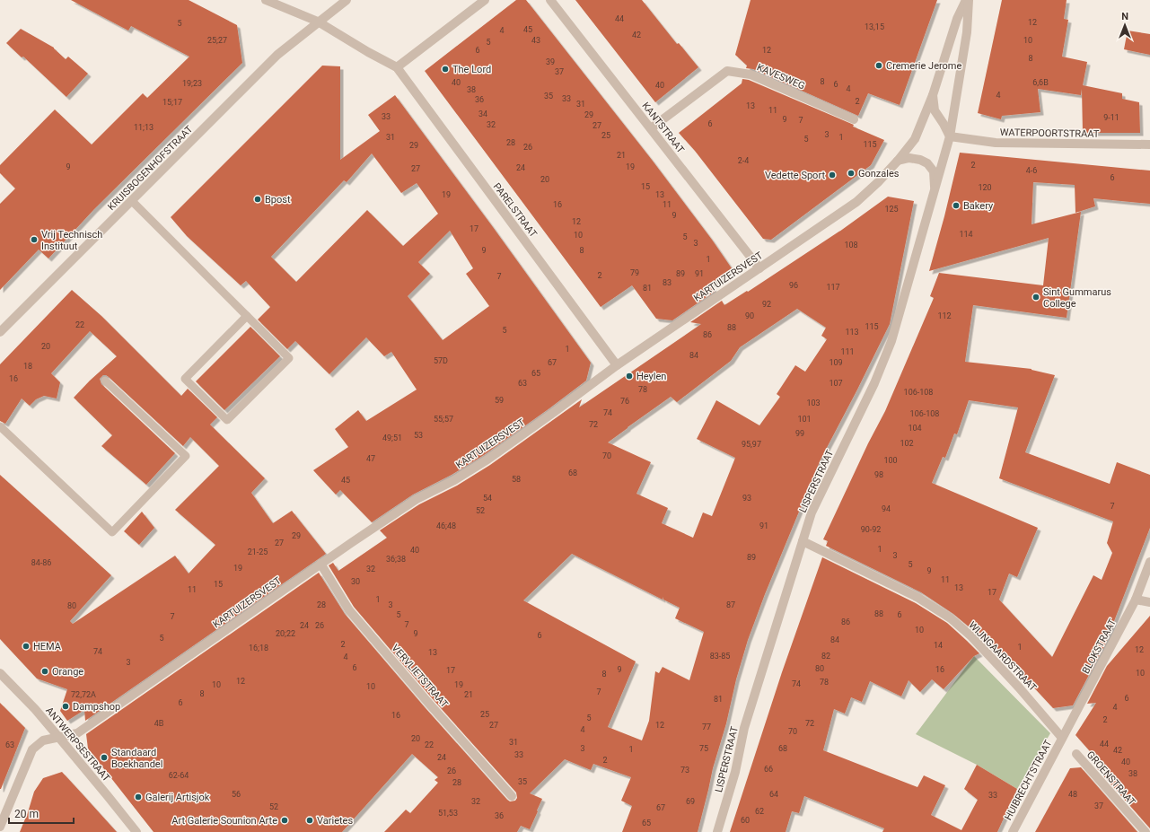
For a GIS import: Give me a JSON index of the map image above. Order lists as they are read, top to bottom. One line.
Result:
{"streets":{"street":["KAVESWEG","KANTSTRAAT","WATERPOORTSTRAAT","KRUISBOGENHOFSTRAAT","PARELSTRAAT","KARTUIZERSVEST","LISPERSTRAAT","BLOKSTRAAT","WIJNGAARDSTRAAT","VERVLIETSTRAAT","ANTWERPSESTRAAT","GROENSTRAAT","HUIBRECHTSTRAAT"]},"crossings":[["KAVESWEG","KANTSTRAAT"],["KANTSTRAAT","KARTUIZERSVEST"],["WATERPOORTSTRAAT","LISPERSTRAAT"],["PARELSTRAAT","KARTUIZERSVEST"],["KARTUIZERSVEST","LISPERSTRAAT"],["KARTUIZERSVEST","VERVLIETSTRAAT"],["KARTUIZERSVEST","ANTWERPSESTRAAT"],["LISPERSTRAAT","WIJNGAARDSTRAAT"],["BLOKSTRAAT","WIJNGAARDSTRAAT"],["BLOKSTRAAT","HUIBRECHTSTRAAT"],["WIJNGAARDSTRAAT","HUIBRECHTSTRAAT"]],"places":["Cremerie Jerome","The Lord","Gonzales","Vedette Sport","Bpost","Bakery","Vrij Technisch Instituut","Sint Gummarus College","Heylen","HEMA","Orange","Dampshop","Standaard Boekhandel","Galerij Artisjok","Art Galerie Sounion Arte","Varietes"],"house_numbers":["44","12","5","13,15","45","4","42","25;27","43","10","5","6","12","8","39","37","8","40","6,6B","19;23","6","40","4","38","4","35","33","36","2","15;17","31","13","11","34","29","33","9-11","9","7","6","32","27","11;13","3","25","31","1","5","28","115","29","26","21","2-4","2","9","19","24","27","4-6","6","20","15","120","19","13","16","11","125","9","12","17","114","10","5","3","108","9","8","1","79","89","91","2","7","83","96","117","81","92","90","112","22","115","88","5","113","86","20","1","111","84","57D","67","109","18","65","16","63","107","78","106-108","59","76","103","74","106-108","55;57","101","72","104","99","53","49;51","102","95,97","70","47","100","68","98","58","45","54","93","7","94","52","46;48","91","90-92","29","27","1","40","21-25","3","89","36;38","84-86","5","19","32","9","11","30","15","13","11","17","1","28","3","87","80","88","5","6","7","86","7","24","26","10","20;22","9","6","5","84","2","14","1","16;18","12","74","13","83-85","82","4","3","6","80","9","16","17","10","8","12","78","74","10","19","10","7","8","72,72A","21","6","81","6","4","25","16","5","2","4B","72","27","12","77","4","70","20","31","44","63","22","3","75","68","1","42","33","24","2","40","66","73","26","38","62-64","35","28","56","64","48","33","32","69","37","52","67","62","51,53","36","60","65"],"scale_bar":"20 m","north":"top"}
